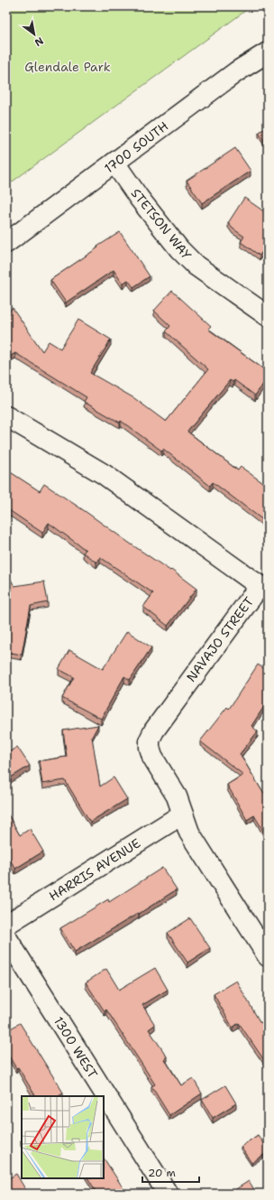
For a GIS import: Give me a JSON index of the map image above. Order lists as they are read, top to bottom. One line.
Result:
{"streets":{"street":["1700 SOUTH","STETSON WAY","NAVAJO STREET","HARRIS AVENUE","1300 WEST"]},"crossings":[["1700 SOUTH","STETSON WAY"],["NAVAJO STREET","HARRIS AVENUE"]],"parks":["Glendale Park"],"scale_bar":"20 m","north":"bottom right"}
